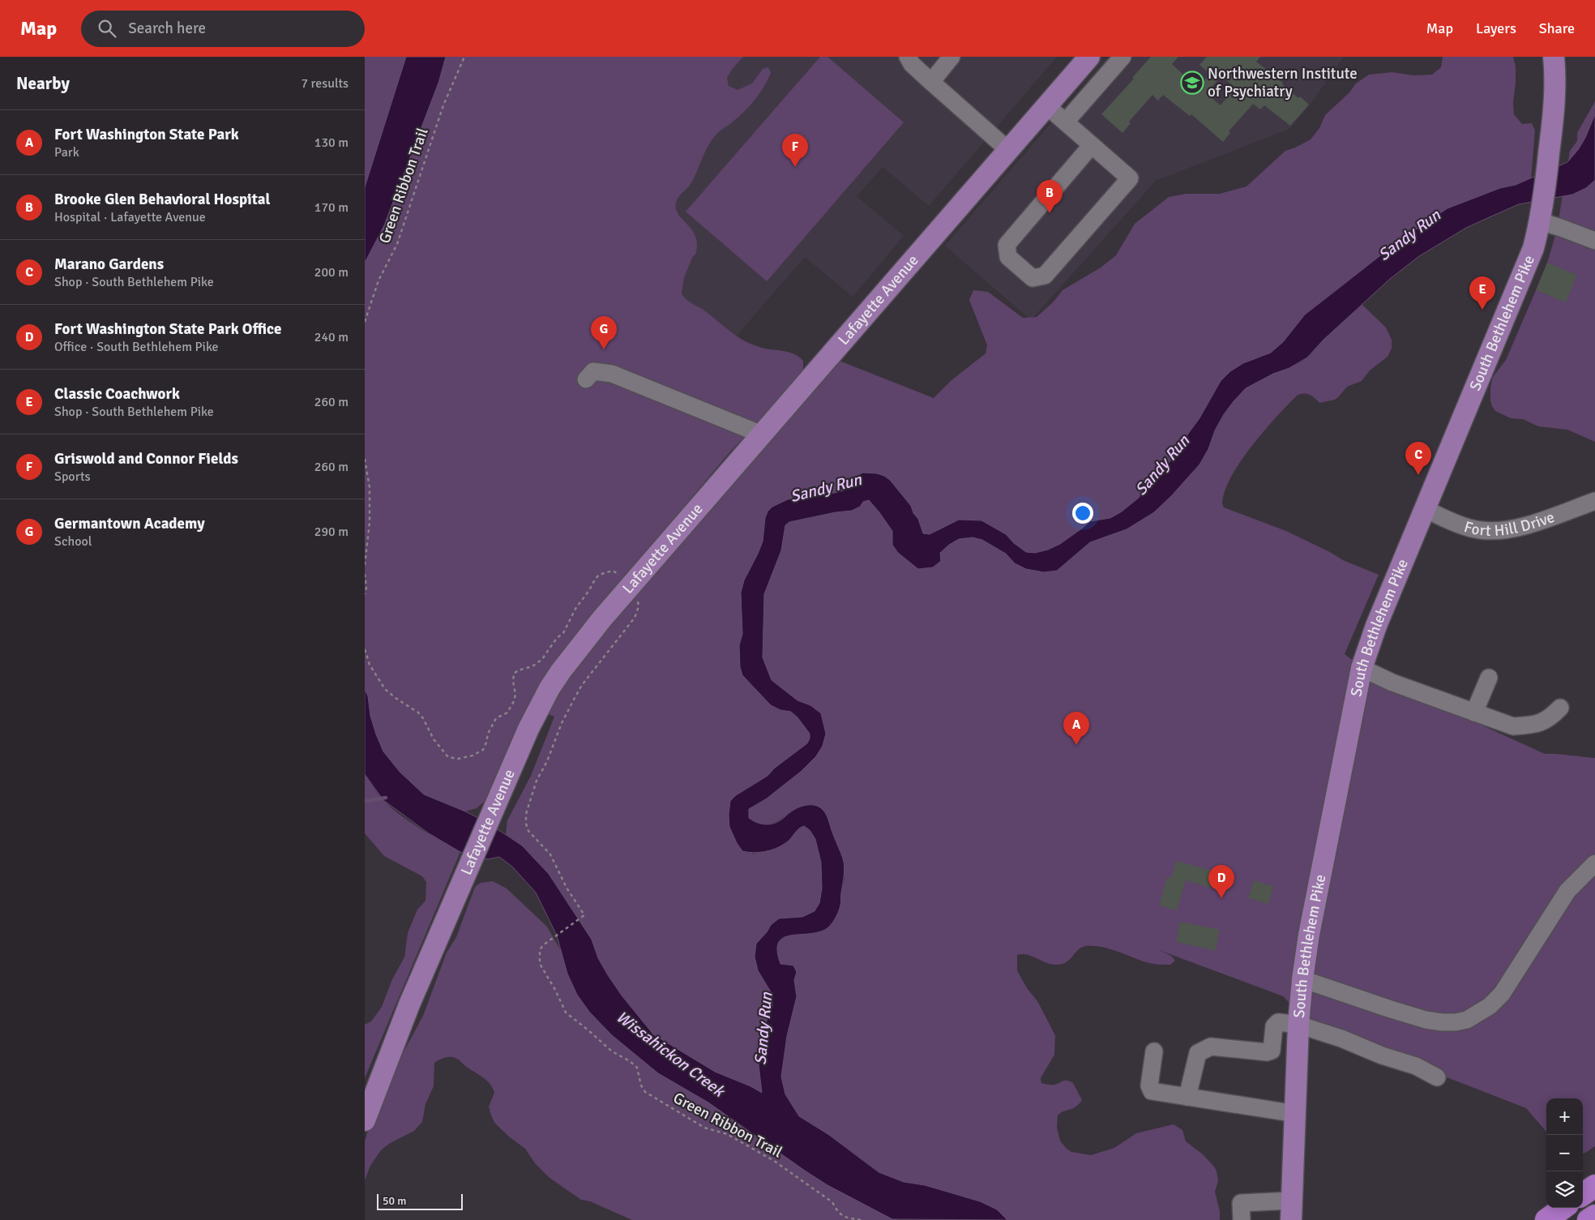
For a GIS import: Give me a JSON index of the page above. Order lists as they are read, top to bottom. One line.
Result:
{"streets":{"main road":["Lafayette Avenue","South Bethlehem Pike"],"street":["Fort Hill Drive"],"path":["Green Ribbon Trail"]},"crossings":[["South Bethlehem Pike","Fort Hill Drive"]],"water":["Sandy Run","Wissahickon Creek"],"places":{"school or university":["Northwestern Institute of Psychiatry"]},"scale_bar":"50 m","page":{"header":"Map","search":"Search here","nav":["Map","Layers","Share"],"heading":["Nearby","7 results"],"list":[{"mark":"A","name":"Fort Washington State Park","note":"Park","value":"130 m"},{"mark":"B","name":"Brooke Glen Behavioral Hospital","note":"Hospital · Lafayette Avenue","value":"170 m"},{"mark":"C","name":"Marano Gardens","note":"Shop · South Bethlehem Pike","value":"200 m"},{"mark":"D","name":"Fort Washington State Park Office","note":"Office · South Bethlehem Pike","value":"240 m"},{"mark":"E","name":"Classic Coachwork","note":"Shop · South Bethlehem Pike","value":"260 m"},{"mark":"F","name":"Griswold and Connor Fields","note":"Sports","value":"260 m"},{"mark":"G","name":"Germantown Academy","note":"School","value":"290 m"}],"pins":["F","B","E","G","C","A","D"],"map_buttons":["+","−"],"scale":"50 m"}}
